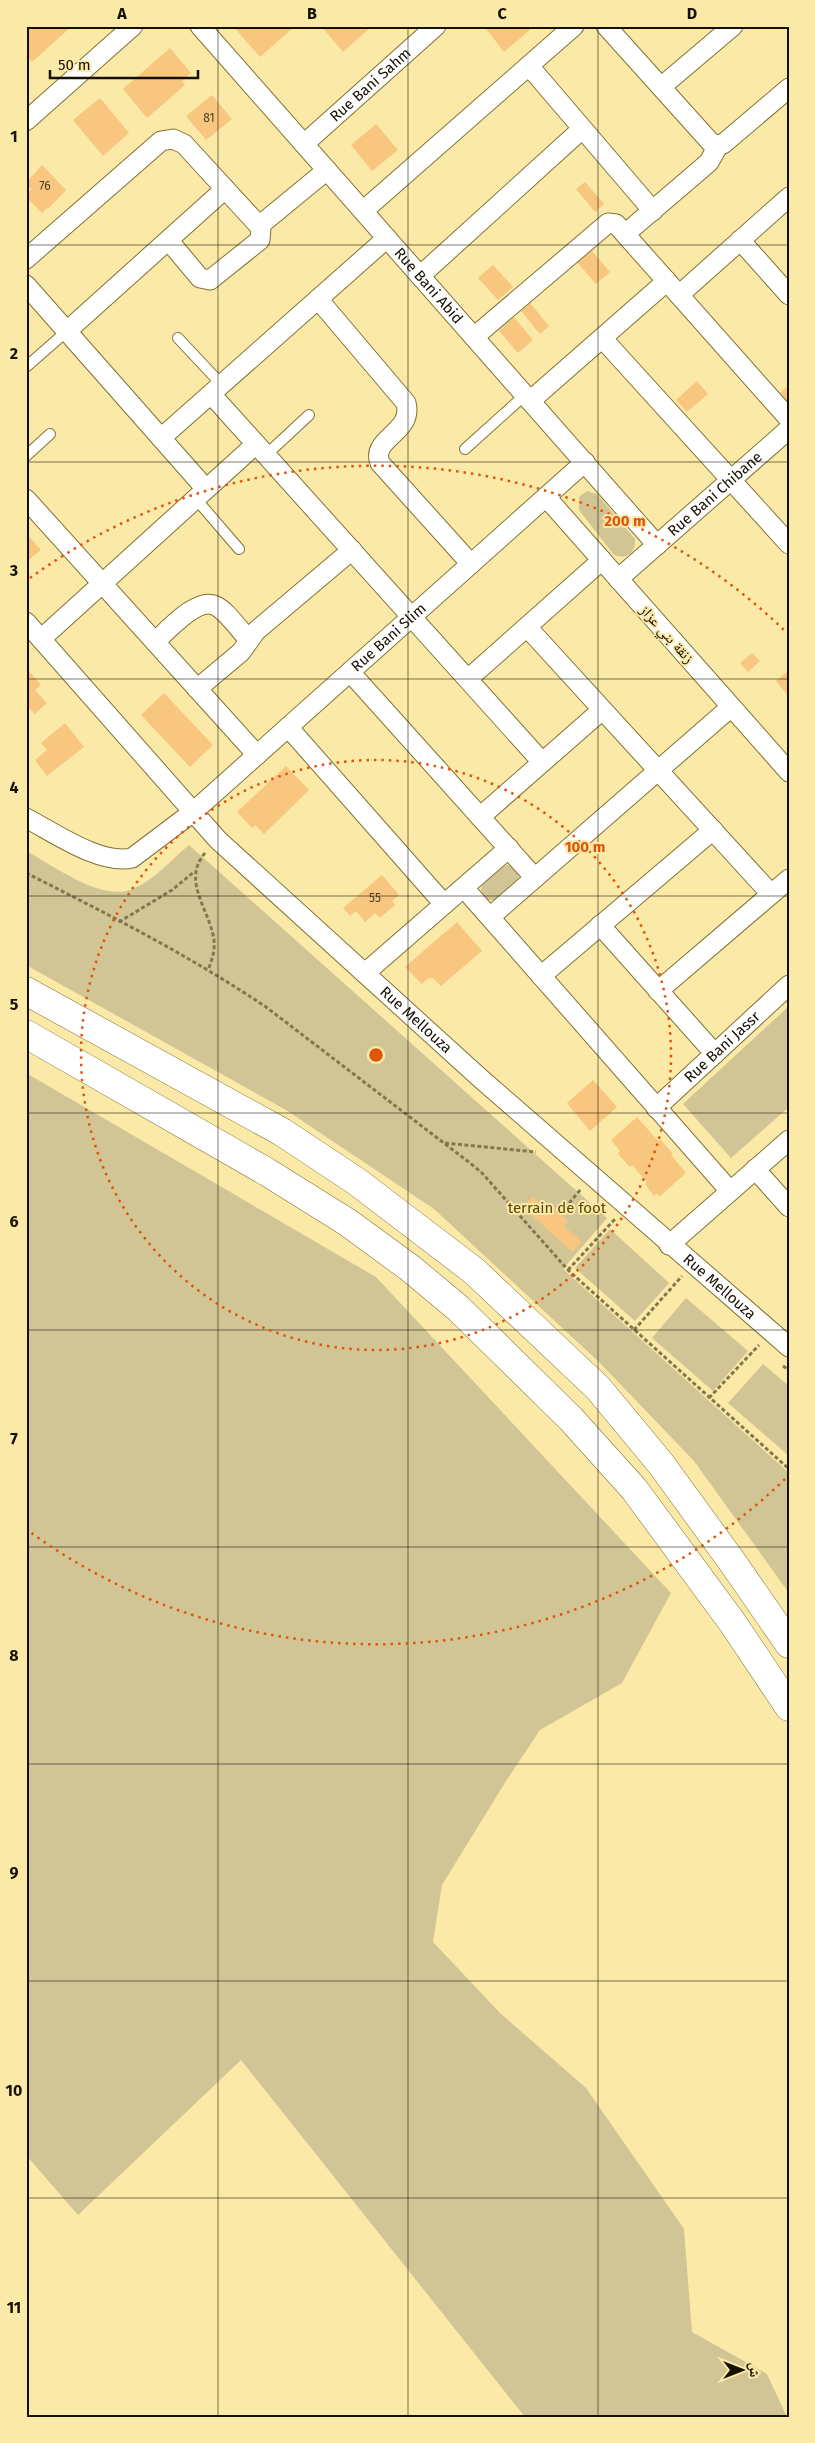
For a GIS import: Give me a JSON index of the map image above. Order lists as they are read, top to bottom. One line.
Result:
{"streets":{"street":["Rue Bani Sahm","Rue Bani Abid","Rue Bani Chibane","زنقة بني عزاز","Rue Bani Slim","Rue Mellouza","Rue Bani Jassr"]},"crossings":[["Rue Bani Sahm","Rue Bani Abid"],["Rue Bani Abid","Rue Bani Chibane"],["Rue Bani Abid","Rue Bani Slim"],["Rue Bani Chibane","زنقة بني عزاز"],["زنقة بني عزاز","Rue Bani Slim"],["Rue Bani Slim","Rue Mellouza"]],"parks":["terrain de foot"],"house_numbers":["81","76","55"],"scale_bar":"50 m","north":"right","grid":{"columns":["A","B","C","D"],"rows":["1","2","3","4","5","6","7","8","9","10","11"]},"rings":["200 m","100 m"]}
